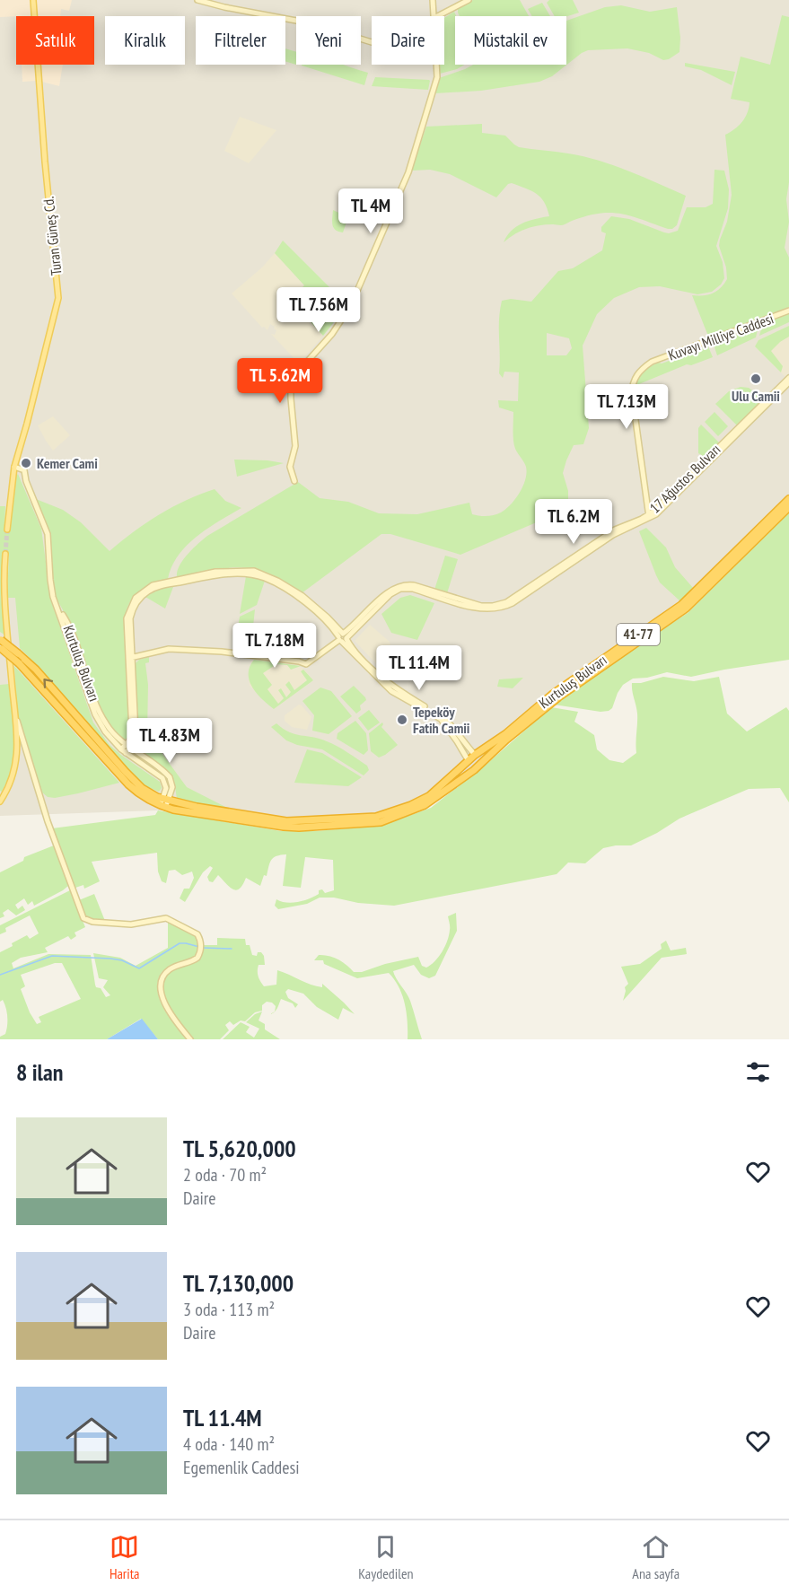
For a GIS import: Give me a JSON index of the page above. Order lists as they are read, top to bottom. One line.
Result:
{"streets":{"highway":["41-77","Kurtuluş Bulvarı"],"main road":["Turan Güneş Cd."],"street":["Kuvayı Milliye Caddesi","17 Ağustos Bulvarı"]},"crossings":[["Turan Güneş Cd.","Kurtuluş Bulvarı"],["Kuvayı Milliye Caddesi","17 Ağustos Bulvarı"]],"places":["Ulu Camii","Kemer Cami","Tepeköy Fatih Camii"],"page":{"chip":["Satılık","Kiralık","Filtreler","Yeni","Daire","Müstakil ev"],"price":["TL 4M","TL 7.56M","TL 5.62M","TL 7.13M","TL 6.2M","TL 7.18M","TL 11.4M","TL 4.83M"],"heading":"8 ilan","list":[{"name":"TL 5,620,000","note":"2 oda · 70 m² · Daire"},{"name":"TL 7,130,000","note":"3 oda · 113 m² · Daire"},{"name":"TL 11.4M","note":"4 oda · 140 m² · Egemenlik Caddesi"}],"tabs":["Harita","Kaydedilen","Ana sayfa"]}}
